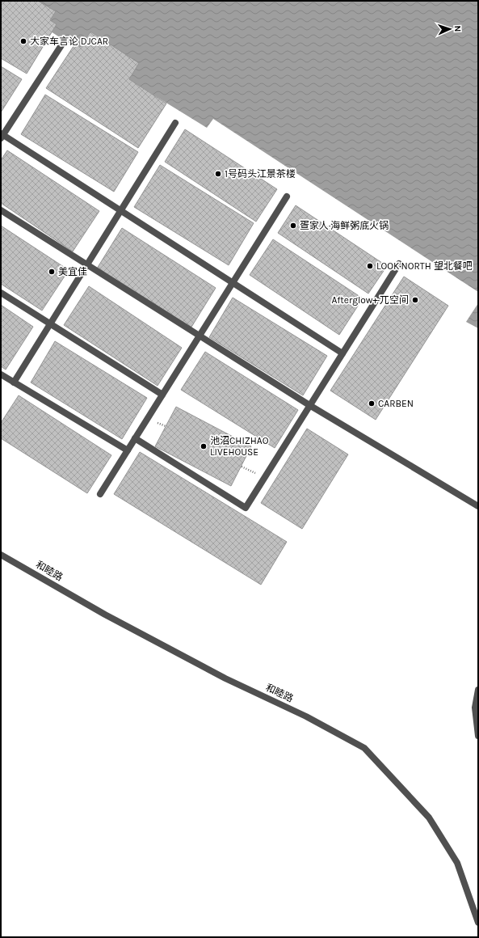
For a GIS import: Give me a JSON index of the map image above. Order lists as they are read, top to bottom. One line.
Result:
{"streets":{"street":["和睦路"]},"places":["大家车言论 DJCAR","1号码头江景茶楼","疍家人·海鲜粥底火锅","LOOK·NORTH 望北餐吧","美宜佳","Afterglow+·兀空间","CARBEN","池沼CHIZHAO LIVEHOUSE"],"north":"right"}
